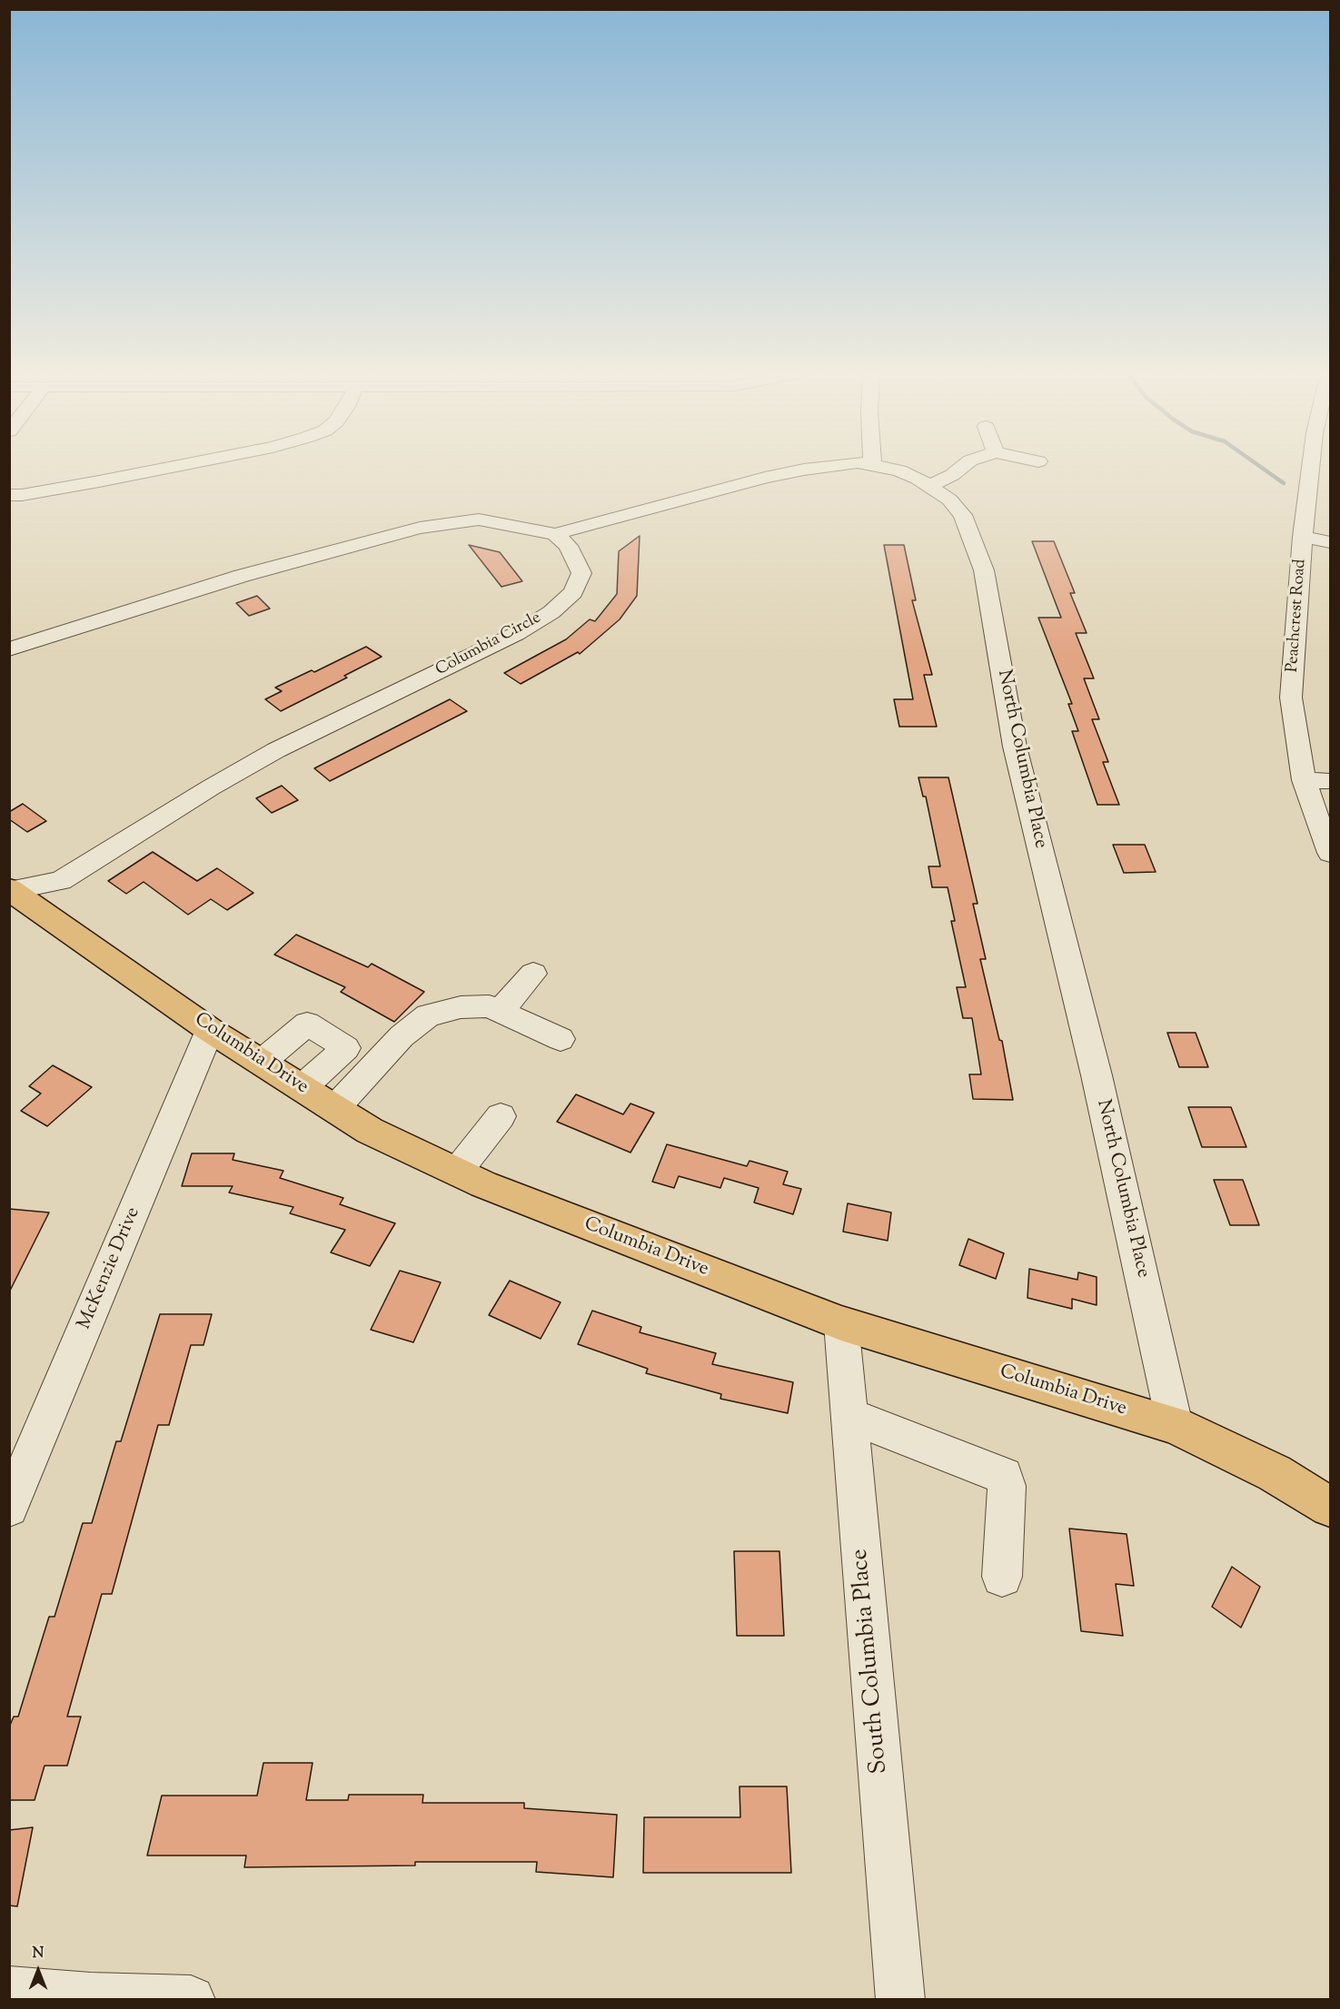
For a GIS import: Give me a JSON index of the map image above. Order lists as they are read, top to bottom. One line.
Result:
{"streets":{"main road":["Columbia Drive"],"street":["Peachcrest Road","Columbia Circle","North Columbia Place","McKenzie Drive","South Columbia Place"]},"crossings":[["Columbia Circle","North Columbia Place"],["Columbia Circle","Columbia Drive"],["North Columbia Place","Columbia Drive"],["Columbia Drive","McKenzie Drive"],["Columbia Drive","South Columbia Place"]],"north":"top"}
